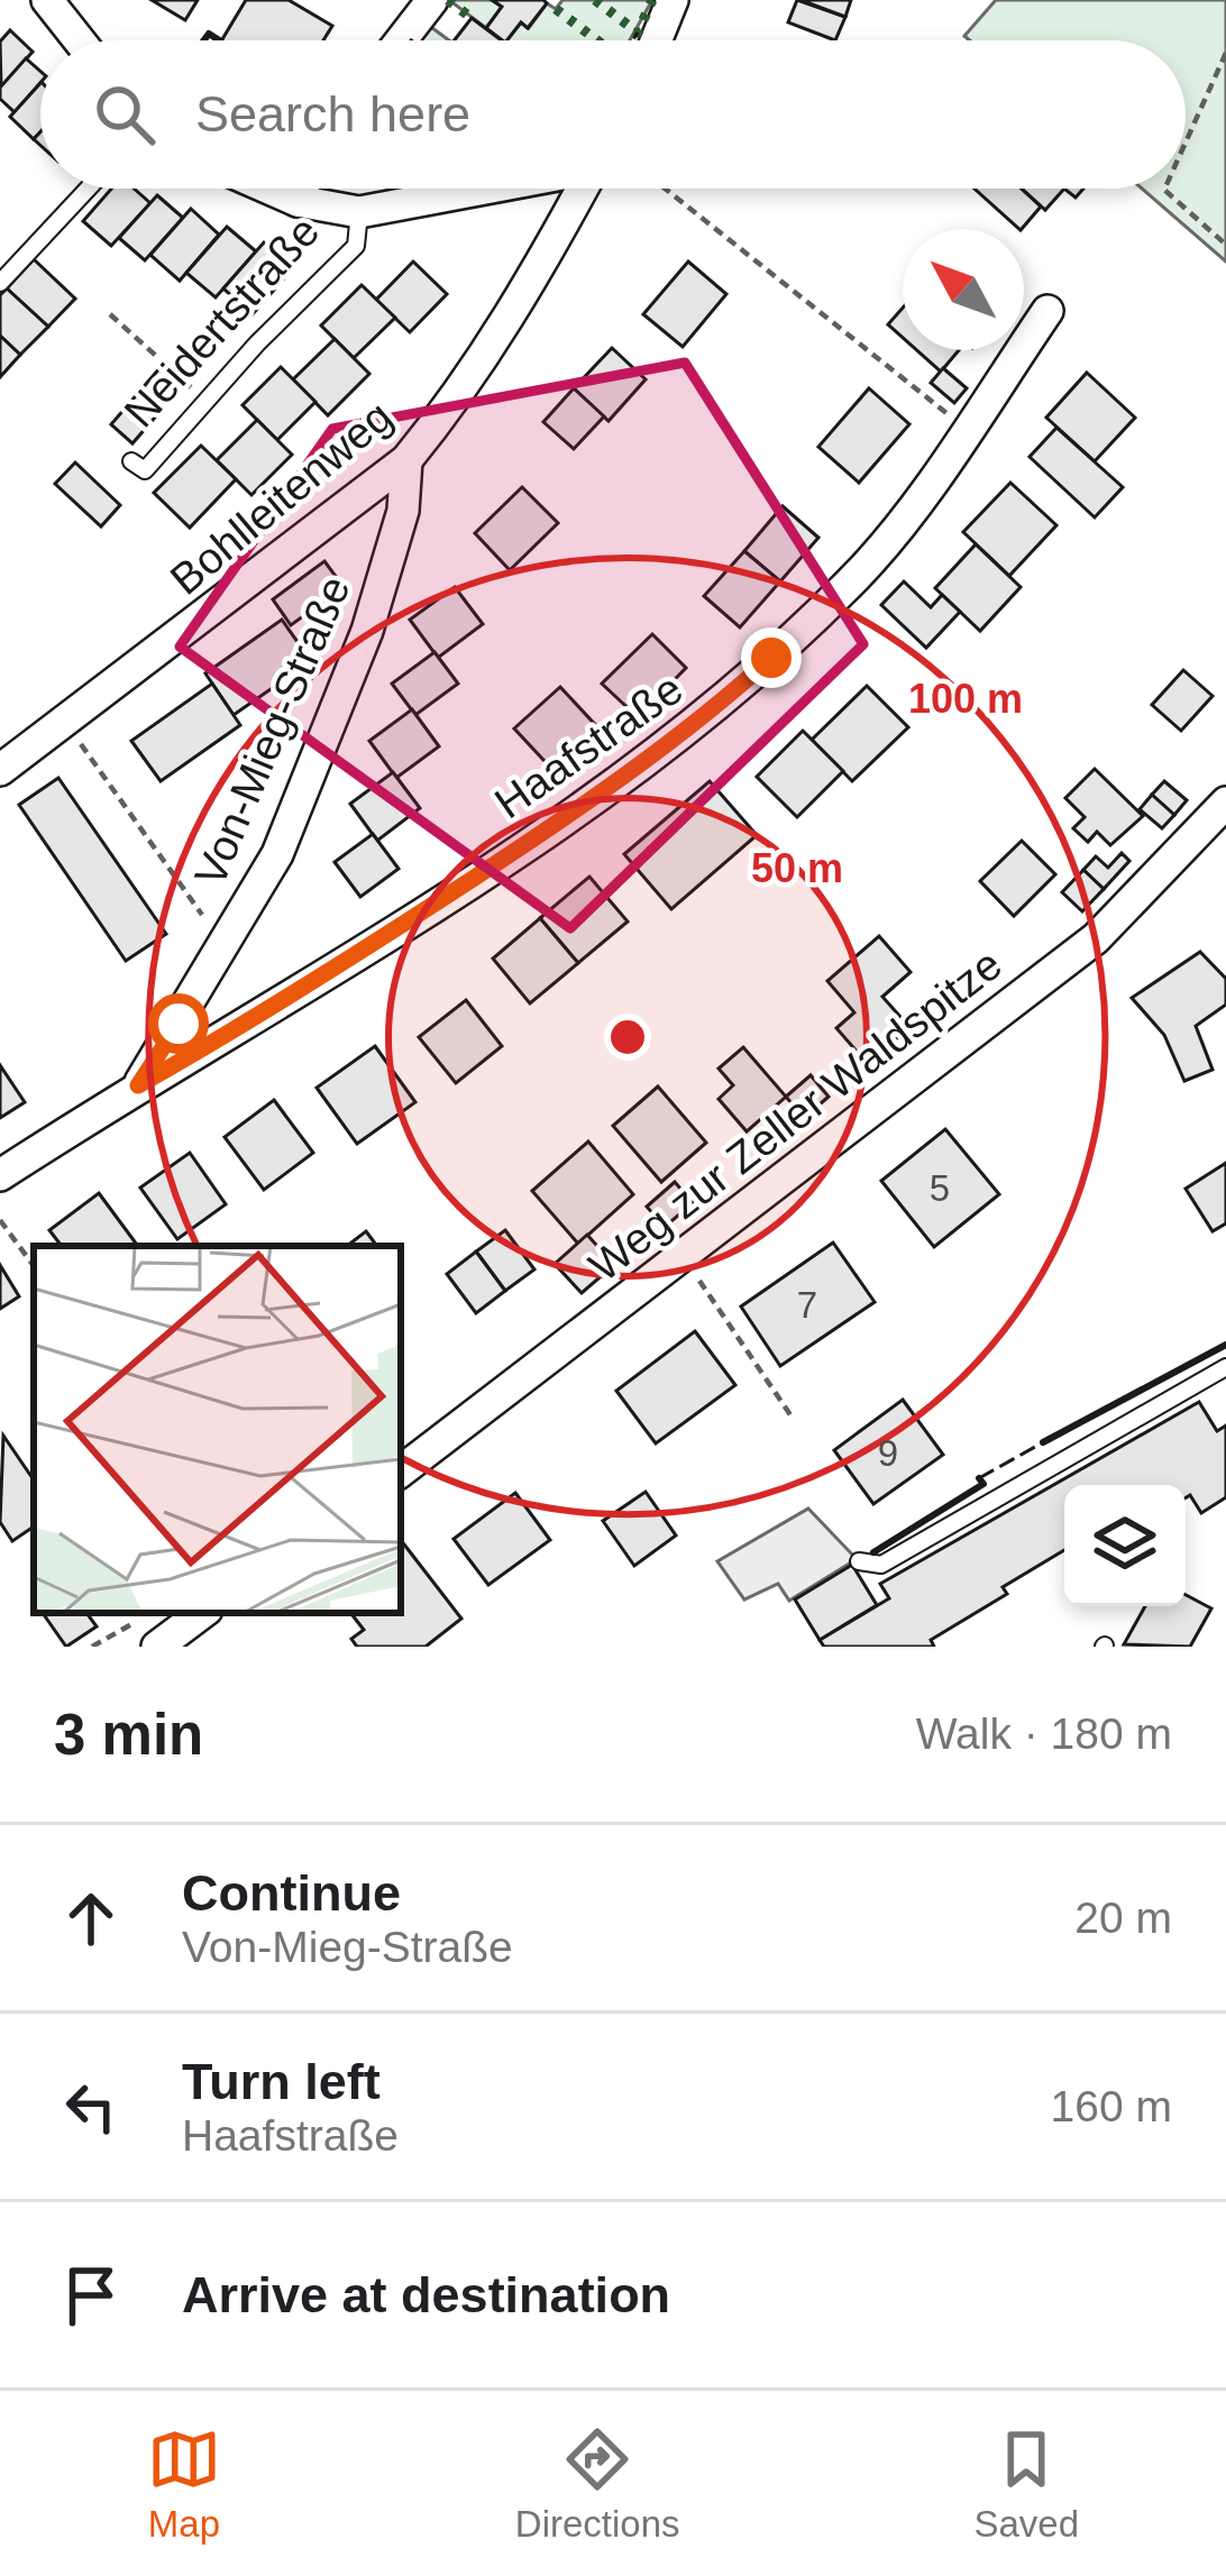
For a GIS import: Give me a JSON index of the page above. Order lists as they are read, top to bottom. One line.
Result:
{"streets":{"street":["Neidertstraße","Bohlleitenweg","Von-Mieg-Straße","Haafstraße","Weg zur Zeller Waldspitze"]},"crossings":[["Bohlleitenweg","Von-Mieg-Straße"],["Von-Mieg-Straße","Haafstraße"]],"house_numbers":["5","7","9"],"north":"top left","page":{"search":"Search here","heading":["3 min","Walk · 180 m"],"list":[["Continue","Von-Mieg-Straße","20 m"],["Turn left","Haafstraße","160 m"],"Arrive at destination"],"nav":["Map","Directions","Saved"]},"rings":["100 m","50 m"]}
